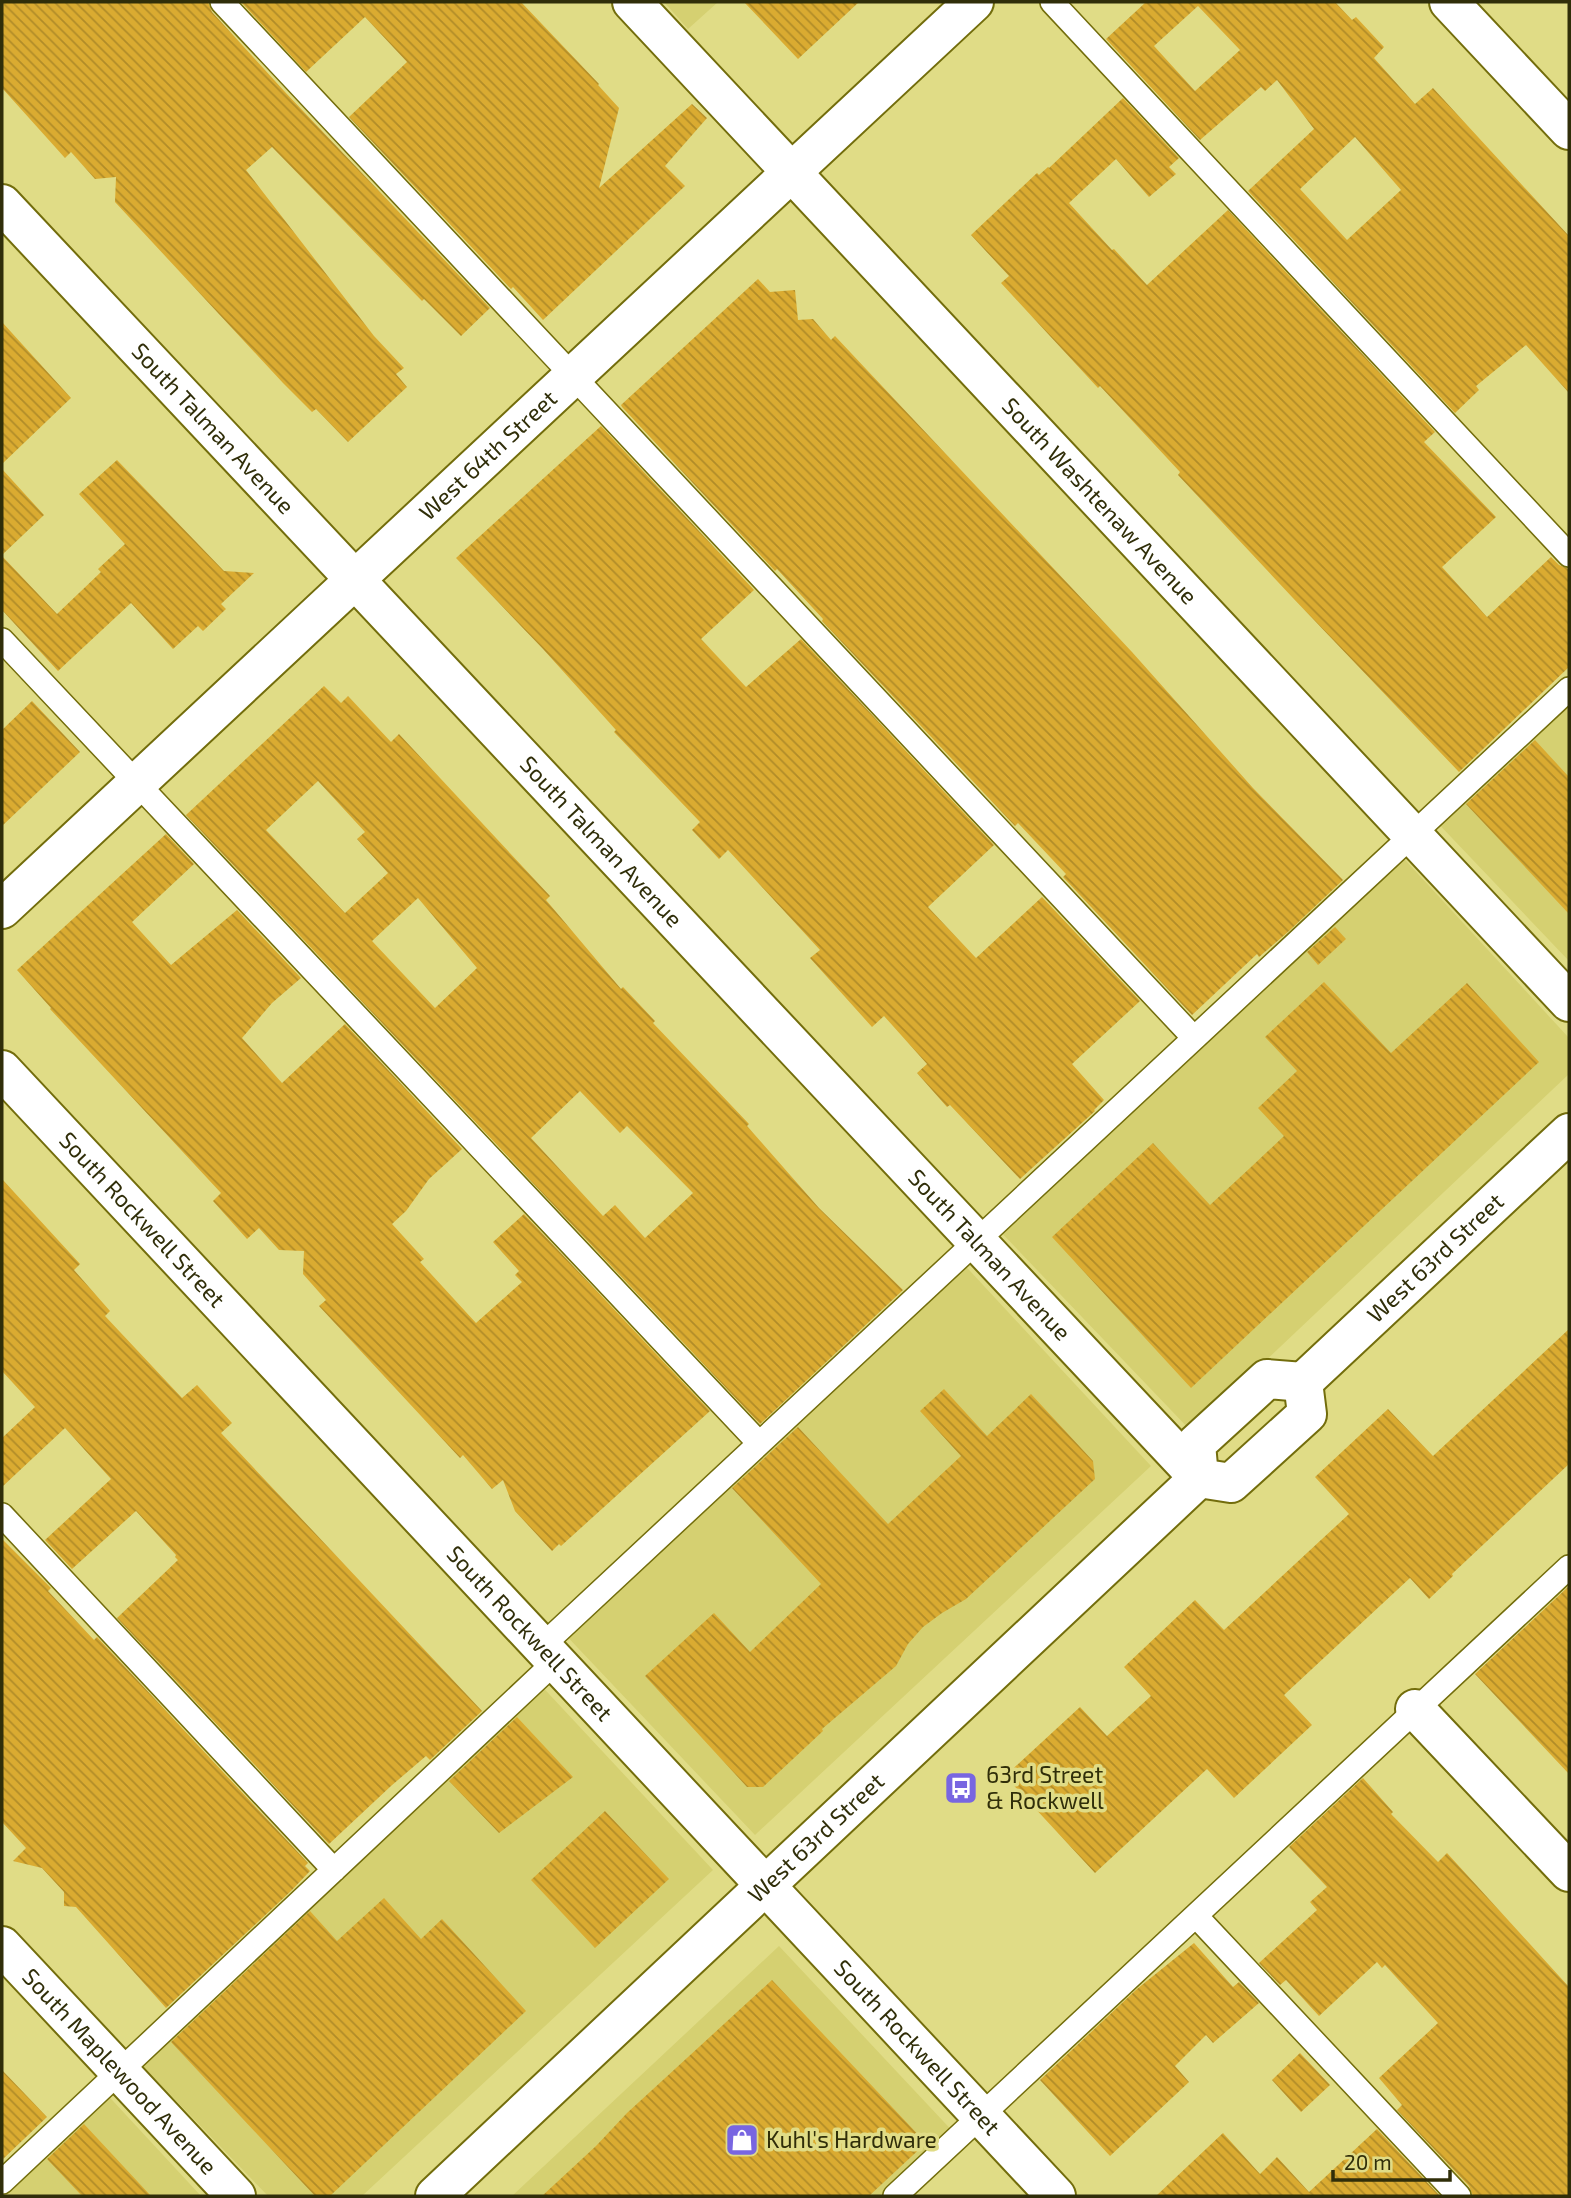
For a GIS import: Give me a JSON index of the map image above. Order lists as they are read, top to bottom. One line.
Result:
{"streets":{"street":["South Talman Avenue","West 64th Street","South Washtenaw Avenue","South Rockwell Street","West 63rd Street","South Maplewood Avenue"]},"crossings":[["South Talman Avenue","West 64th Street"],["South Talman Avenue","West 63rd Street"],["West 64th Street","South Washtenaw Avenue"],["South Rockwell Street","West 63rd Street"]],"places":{"bus stop":["63rd Street & Rockwell"],"shop":["Kuhl's Hardware"]},"scale_bar":"20 m"}
